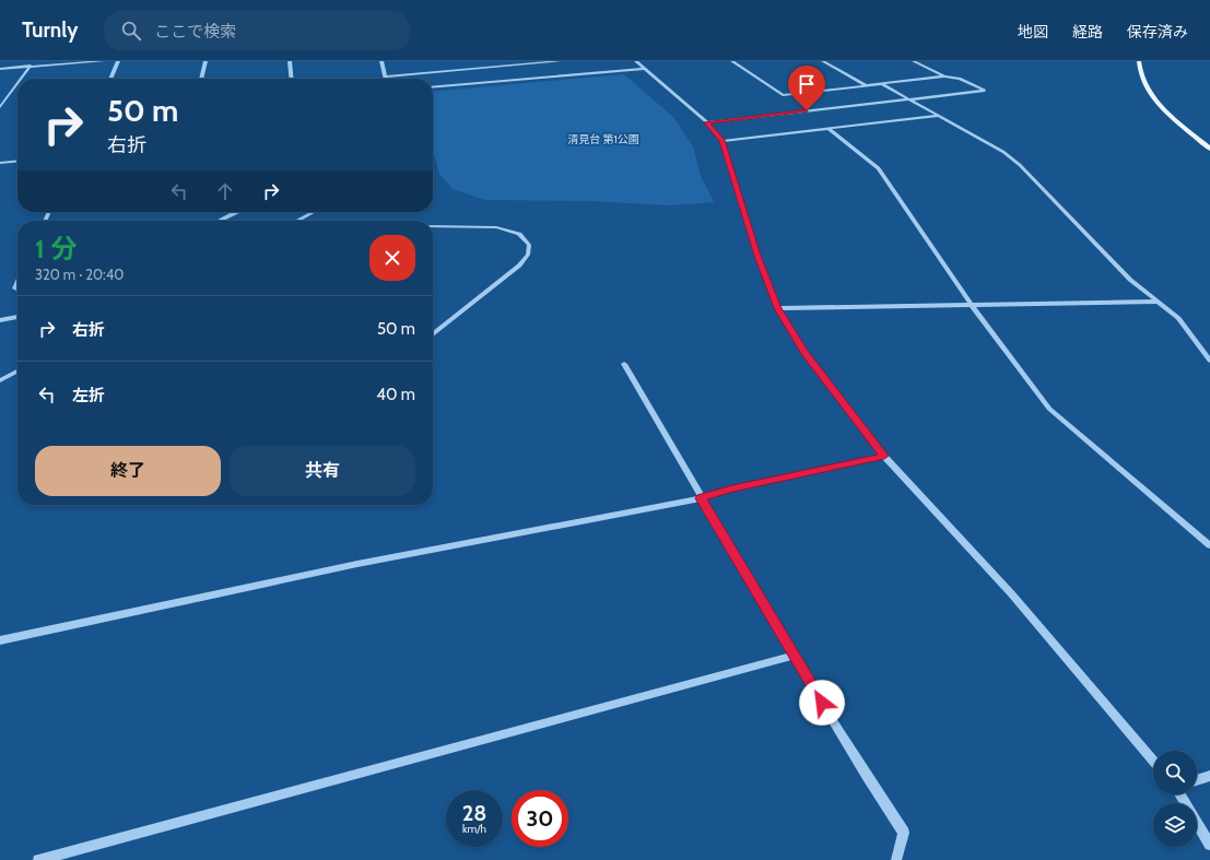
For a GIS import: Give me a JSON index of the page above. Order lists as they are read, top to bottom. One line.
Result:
{"parks":["清見台 第1公園"],"page":{"header":"Turnly","search":"ここで検索","nav":["地図","経路","保存済み"],"turn":["50 m","右折"],"heading":["1 分","320 m · 20:40"],"list":[{"name":"右折","value":"50 m"},{"name":"左折","value":"40 m"}],"buttons":["終了","共有"],"speed":"28 km/h","limit":"30"}}
